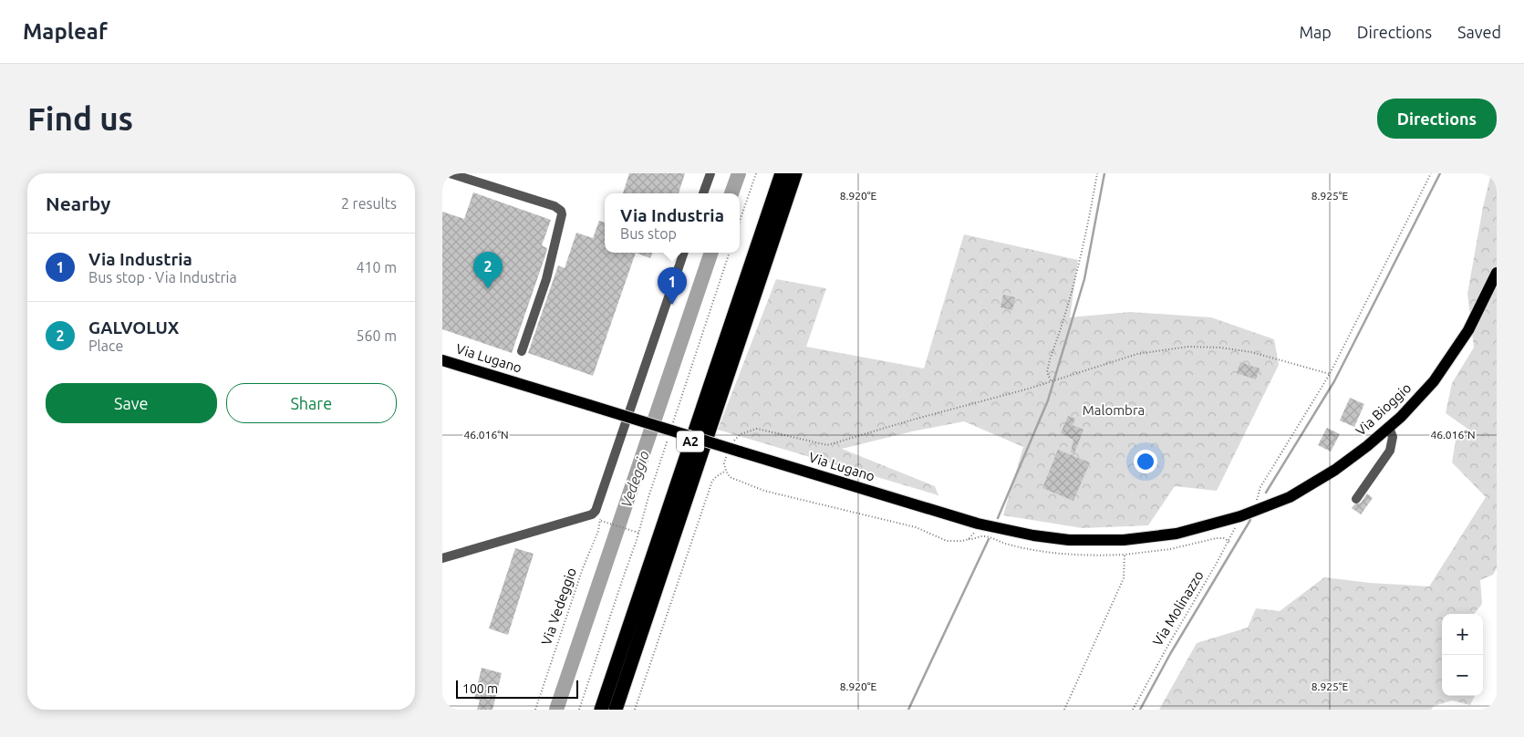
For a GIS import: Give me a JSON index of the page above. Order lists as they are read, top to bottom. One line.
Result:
{"streets":{"highway":["A2"],"main road":["Via Lugano","Via Bioggio"],"path":["Via Vedeggio","Via Molinazzo"]},"crossings":[["Via Lugano","Via Bioggio"],["Via Lugano","Via Molinazzo"],["Via Bioggio","Via Molinazzo"]],"water":["Vedeggio"],"parks":["Malombra"],"scale_bar":"100 m","page":{"header":"Mapleaf","nav":["Map","Directions","Saved"],"buttons":["Directions",["Save","Share"]],"title":"Find us","heading":["Nearby","2 results"],"popup":["Via Industria","Bus stop"],"list":[{"mark":"1","name":"Via Industria","note":"Bus stop · Via Industria","value":"410 m"},{"mark":"2","name":"GALVOLUX","note":"Place","value":"560 m"}],"pins":["2","1"],"map_buttons":["+","−"],"scale":"100 m"},"coordinates":["8.920°E","8.925°E","46.016°N"]}
